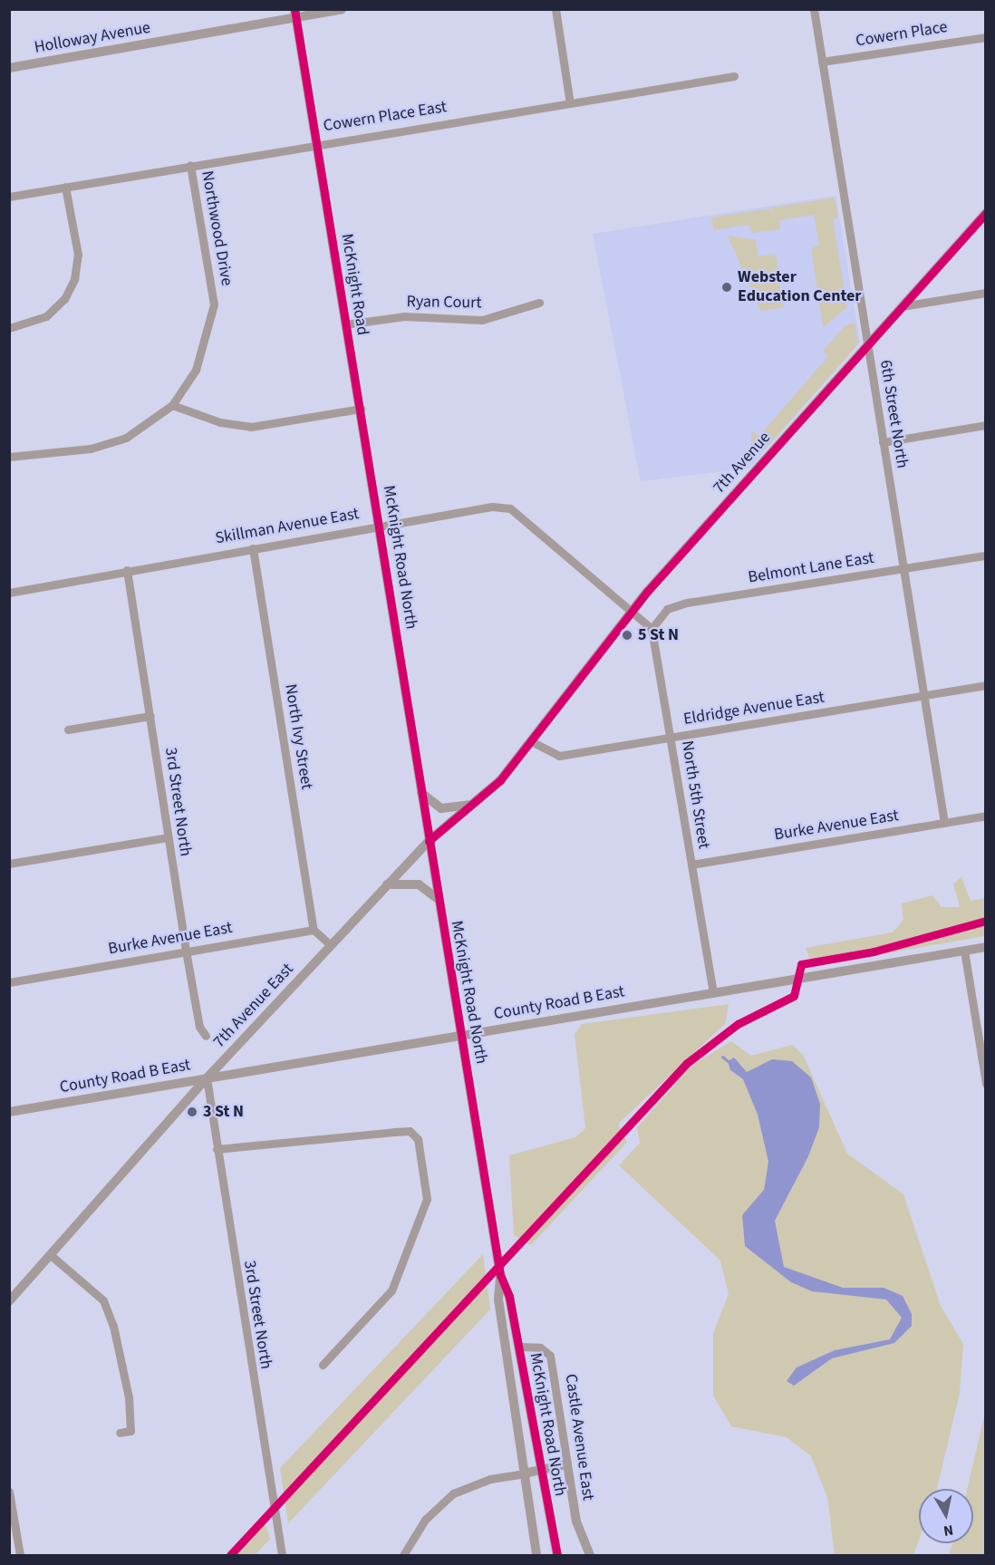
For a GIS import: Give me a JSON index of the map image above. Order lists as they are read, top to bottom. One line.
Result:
{"streets":{"street":["Cowern Place","Holloway Avenue","Cowern Place East","Northwood Drive","McKnight Road","Ryan Court","6th Street North","7th Avenue","Skillman Avenue East","McKnight Road North","Belmont Lane East","Eldridge Avenue East","North Ivy Street","North 5th Street","3rd Street North","Burke Avenue East","County Road B East","7th Avenue East","Castle Avenue East"]},"crossings":[["Cowern Place","6th Street North"],["Holloway Avenue","McKnight Road"],["Cowern Place East","Northwood Drive"],["Cowern Place East","McKnight Road"],["McKnight Road","Ryan Court"],["McKnight Road","McKnight Road North"],["6th Street North","7th Avenue"],["6th Street North","Belmont Lane East"],["6th Street North","Eldridge Avenue East"],["6th Street North","Burke Avenue East"],["7th Avenue","Skillman Avenue East"],["7th Avenue","Eldridge Avenue East"],["7th Avenue","7th Avenue East"],["Skillman Avenue East","McKnight Road North"],["Skillman Avenue East","North Ivy Street"],["Skillman Avenue East","3rd Street North"],["McKnight Road North","County Road B East"],["McKnight Road North","7th Avenue East"],["McKnight Road North","Castle Avenue East"],["Belmont Lane East","North 5th Street"],["Eldridge Avenue East","North 5th Street"],["Eldridge Avenue East","7th Avenue East"],["North Ivy Street","Burke Avenue East"],["North 5th Street","Burke Avenue East"],["North 5th Street","County Road B East"],["3rd Street North","Burke Avenue East"],["3rd Street North","County Road B East"],["3rd Street North","7th Avenue East"],["County Road B East","7th Avenue East"]],"places":["Webster Education Center","5 St N","3 St N"],"north":"bottom"}
